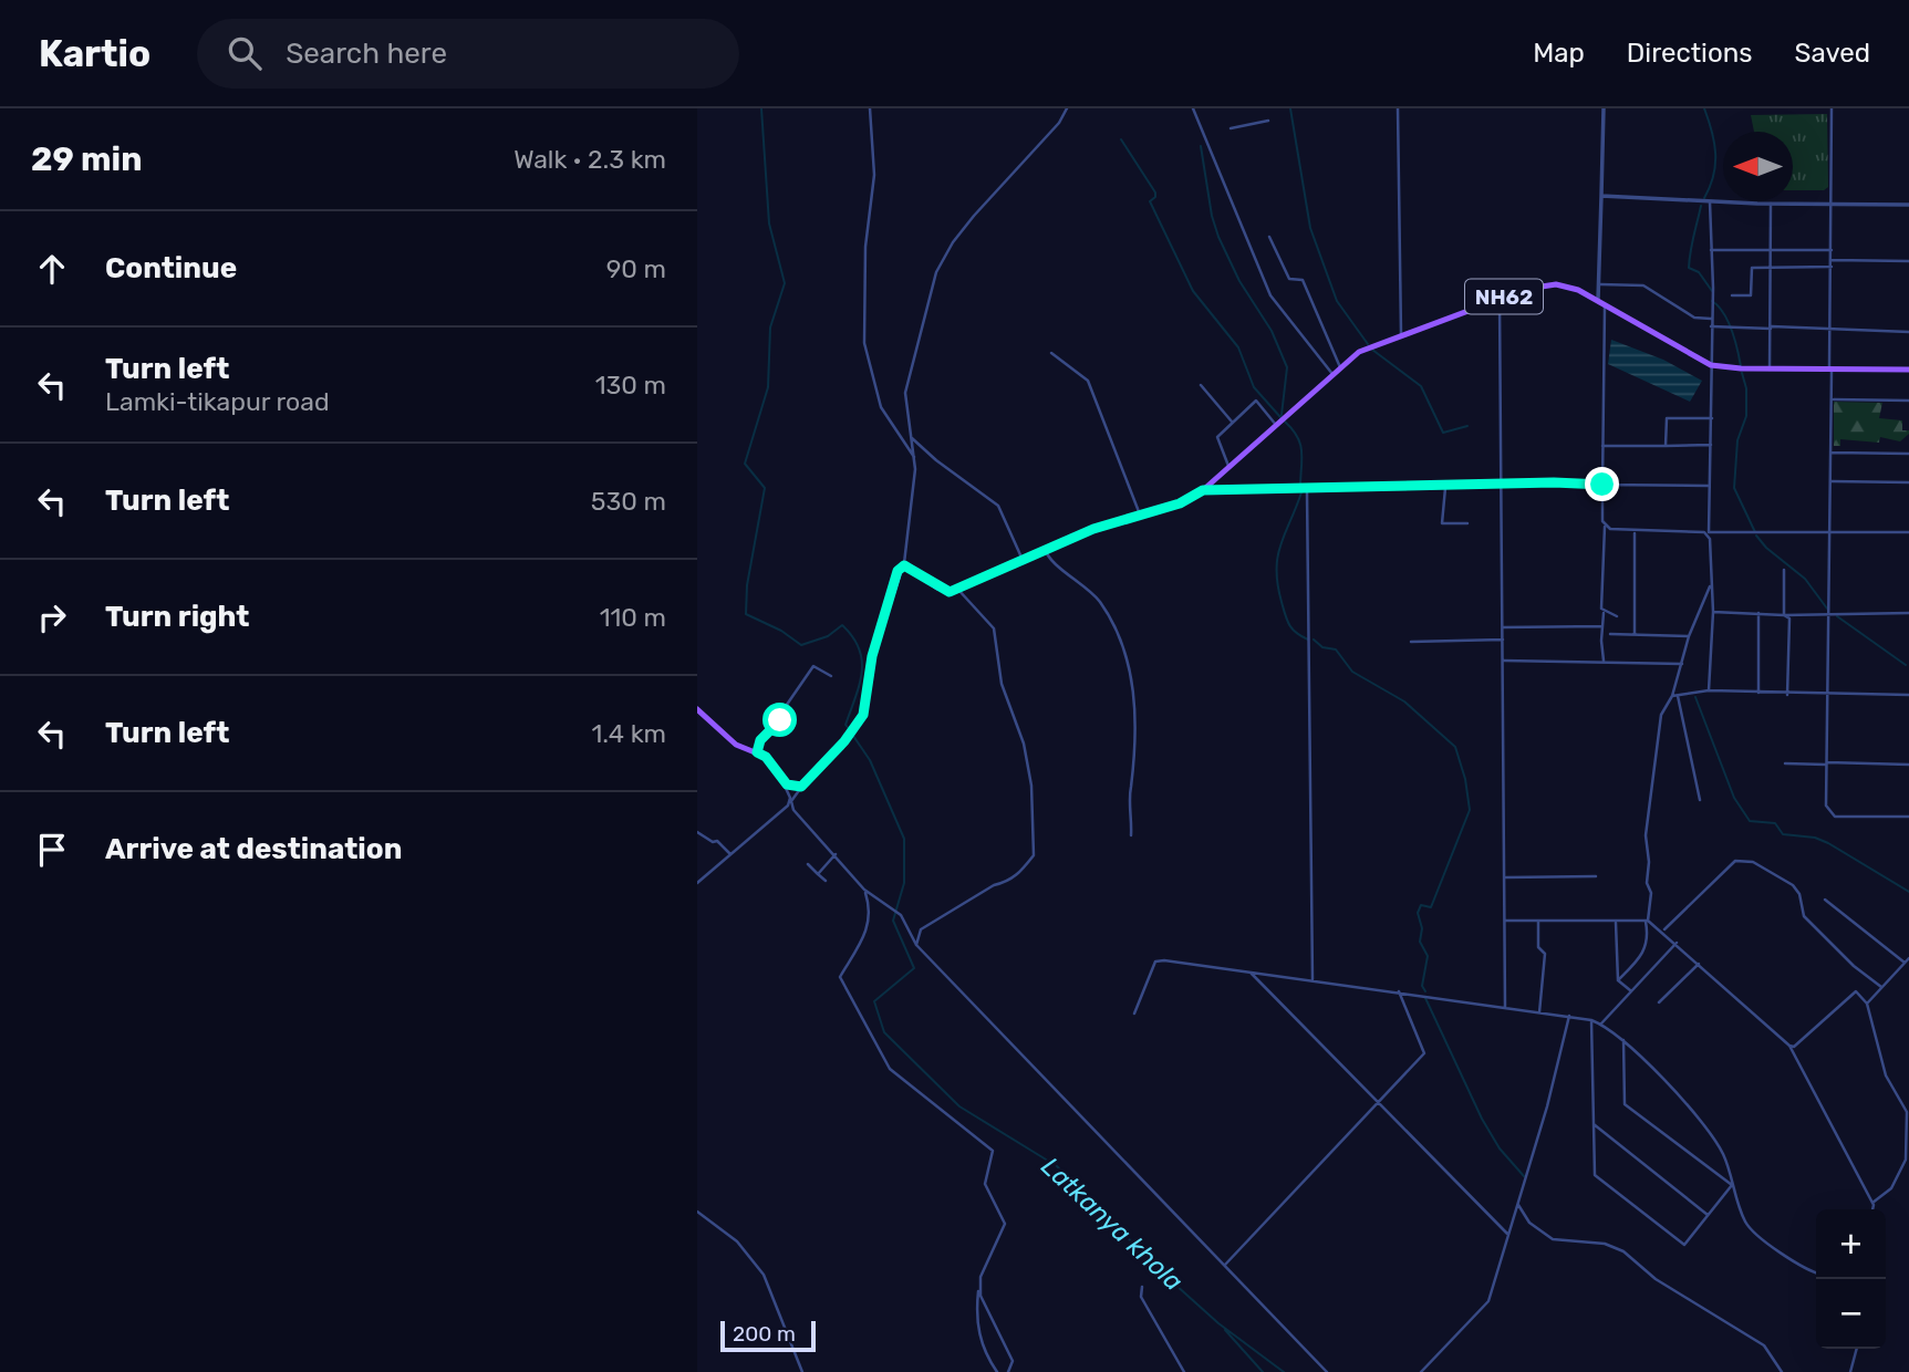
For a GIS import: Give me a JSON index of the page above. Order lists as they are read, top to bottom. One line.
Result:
{"streets":{"main road":["NH62"]},"water":["Latkanya khola"],"scale_bar":"200 m","north":"left","page":{"header":"Kartio","search":"Search here","nav":["Map","Directions","Saved"],"heading":["29 min","Walk · 2.3 km"],"list":[["Continue","90 m"],["Turn left","Lamki-tikapur road","130 m"],["Turn left","530 m"],["Turn right","110 m"],["Turn left","1.4 km"],"Arrive at destination"],"map_buttons":["+","−"],"scale":"200 m"}}
